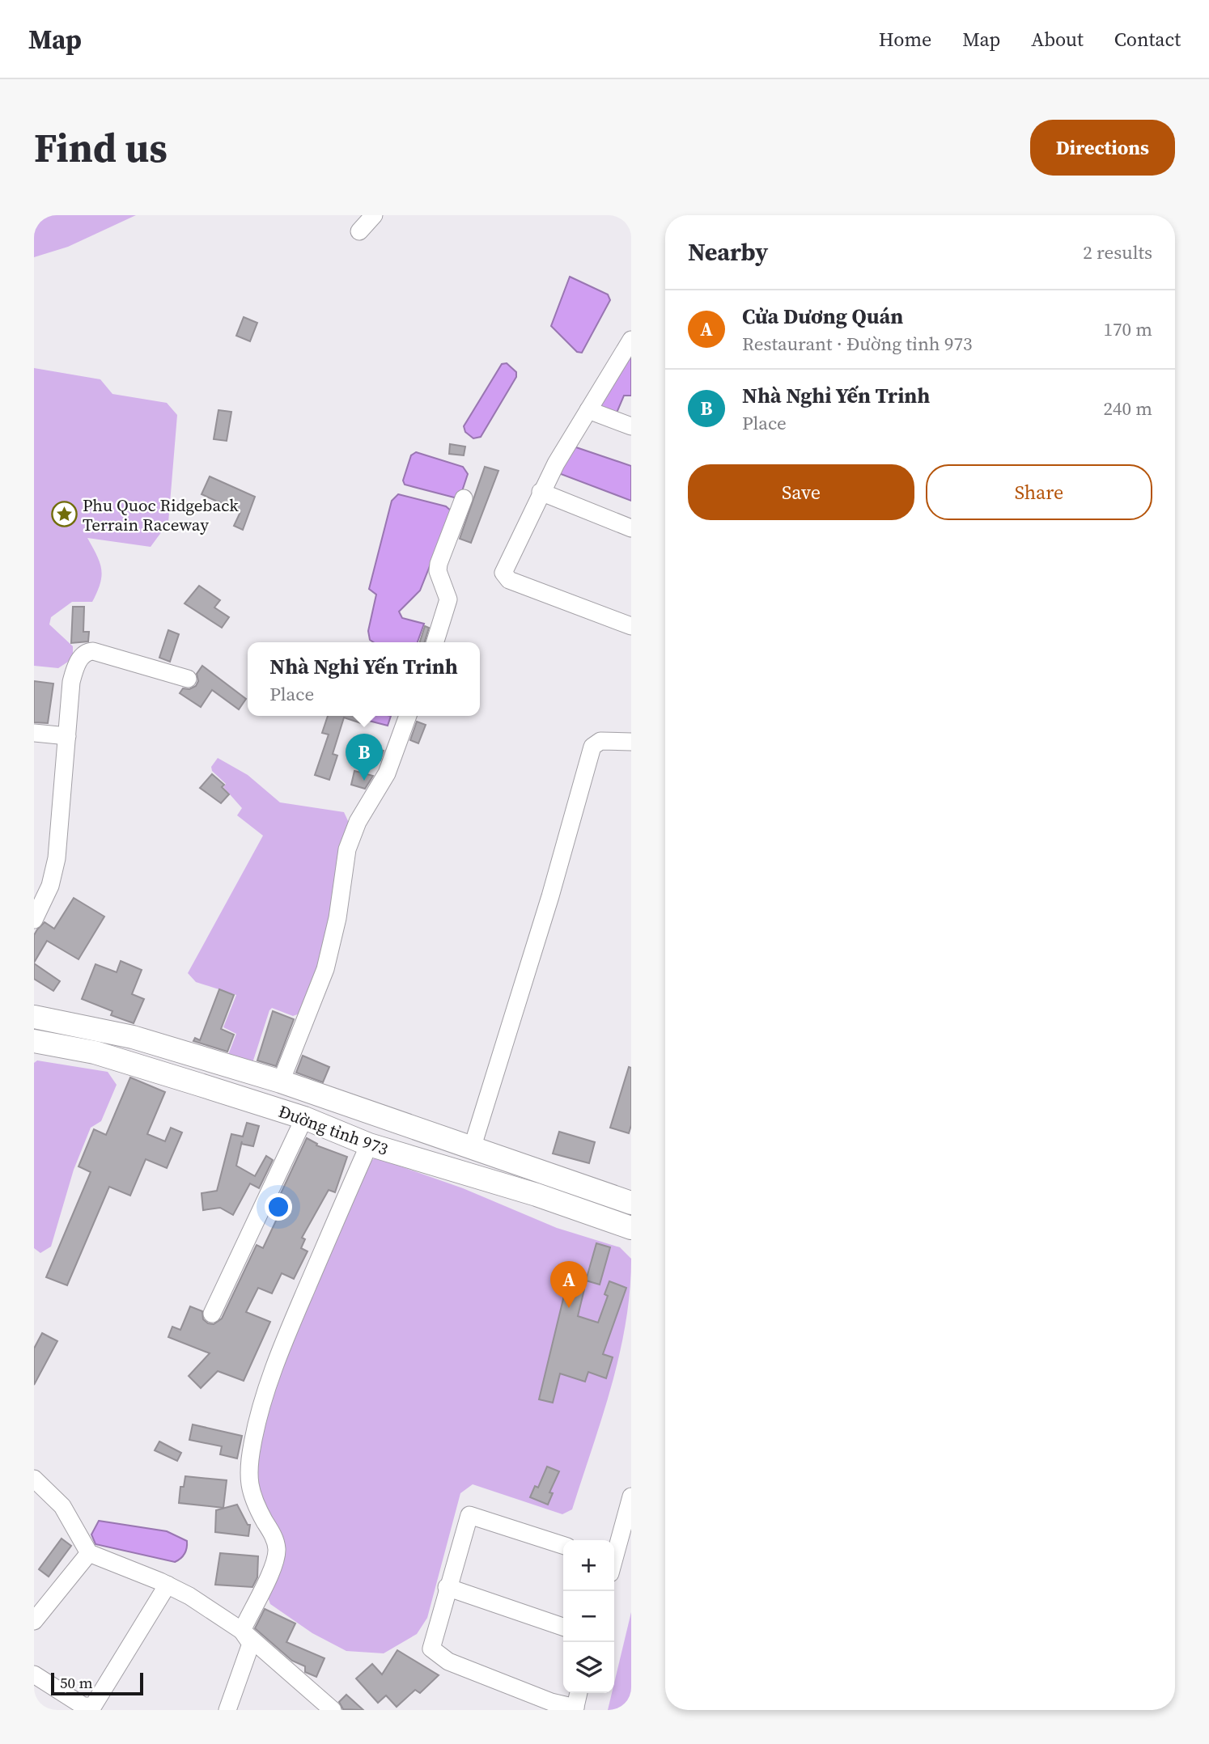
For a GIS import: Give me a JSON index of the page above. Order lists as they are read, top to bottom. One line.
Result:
{"streets":{"main road":["Đường tỉnh 973"]},"places":{"place":["Phu Quoc Ridgeback Terrain Raceway"]},"scale_bar":"50 m","page":{"header":"Map","nav":["Home","Map","About","Contact"],"buttons":["Directions",["Save","Share"]],"title":"Find us","heading":["Nearby","2 results"],"list":[{"mark":"A","name":"Cửa Dương Quán","note":"Restaurant · Đường tỉnh 973","value":"170 m"},{"mark":"B","name":"Nhà Nghỉ Yến Trinh","note":"Place","value":"240 m"}],"popup":["Nhà Nghỉ Yến Trinh","Place"],"pins":["B","A"],"map_buttons":["+","−"],"scale":"50 m"}}
